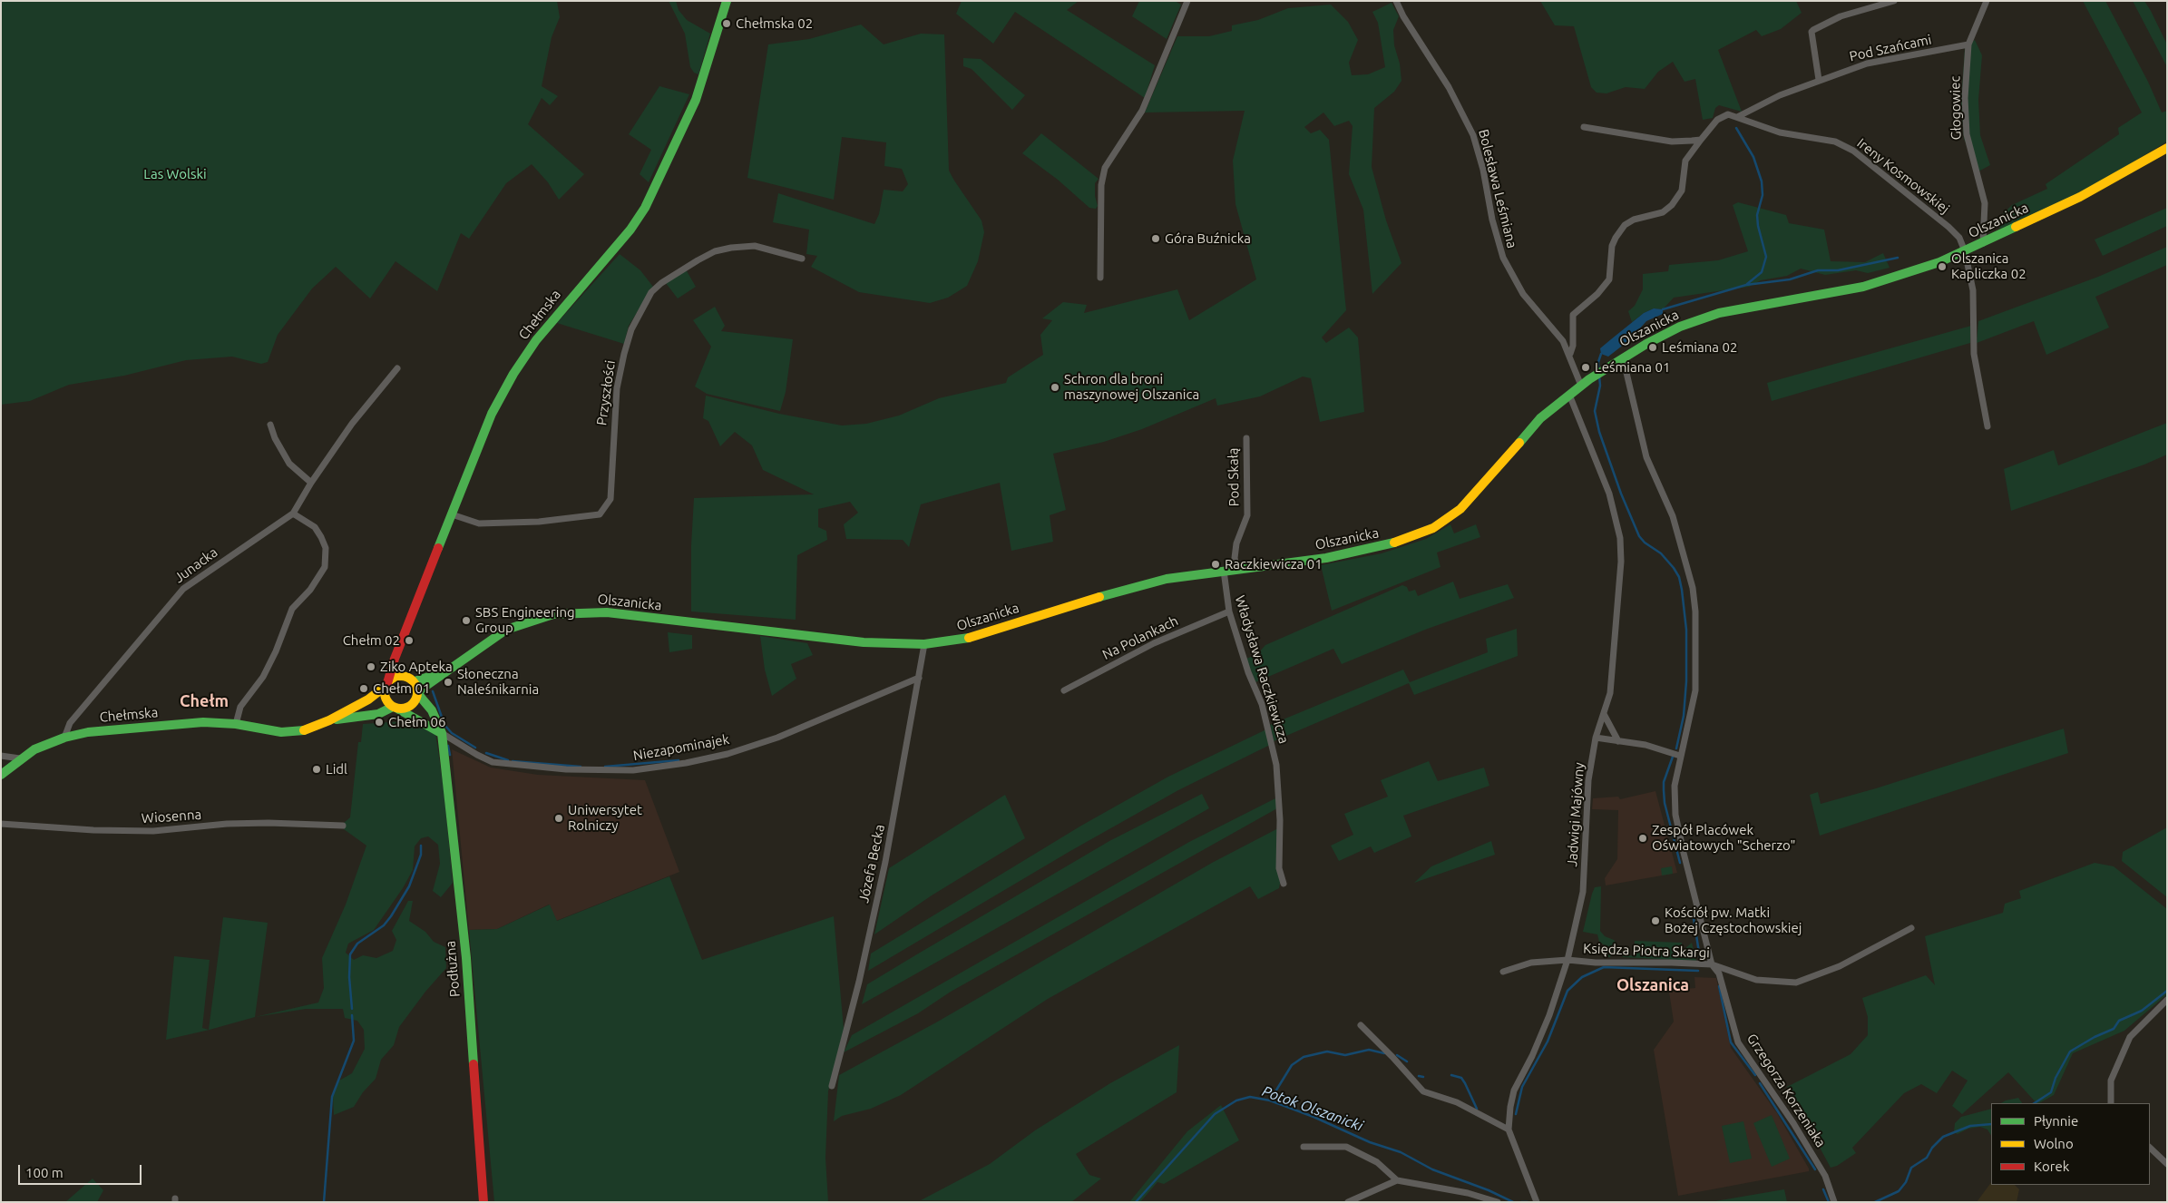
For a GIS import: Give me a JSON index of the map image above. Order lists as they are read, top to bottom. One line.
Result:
{"streets":{"street":["Pod Szańcami","Głogowiec","Ireny Kosmowskiej","Bolesława Leśmiana","Olszanicka","Chełmska","Przyszłości","Pod Skałą","Junacka","Na Polankach","Władysława Raczkiewicza","Niezapominajek","Jadwigi Majówny","Wiosenna","Józefa Becka","Księdza Piotra Skargi","Podłużna","Grzegorza Korzeniaka"]},"crossings":[["Pod Szańcami","Głogowiec"],["Pod Szańcami","Ireny Kosmowskiej"],["Głogowiec","Olszanicka"],["Ireny Kosmowskiej","Bolesława Leśmiana"],["Ireny Kosmowskiej","Olszanicka"],["Olszanicka","Chełmska"],["Olszanicka","Pod Skałą"],["Olszanicka","Władysława Raczkiewicza"],["Olszanicka","Jadwigi Majówny"],["Olszanicka","Józefa Becka"],["Olszanicka","Podłużna"],["Olszanicka","Grzegorza Korzeniaka"],["Chełmska","Przyszłości"],["Chełmska","Junacka"],["Chełmska","Podłużna"],["Na Polankach","Władysława Raczkiewicza"],["Niezapominajek","Józefa Becka"],["Niezapominajek","Podłużna"],["Jadwigi Majówny","Księdza Piotra Skargi"],["Księdza Piotra Skargi","Grzegorza Korzeniaka"]],"districts":["Chełm","Olszanica"],"water":["Potok Olszanicki"],"parks":["Las Wolski"],"places":["Chełmska 02","Góra Buźnicka","Olszanica Kapliczka 02","Leśmiana 02","Leśmiana 01","Schron dla broni maszynowej Olszanica","Raczkiewicza 01","SBS Engineering Group","Chełm 02","Ziko Apteka","Słoneczna Naleśnikarnia","Chełm 01","Chełm 06","Lidl","Uniwersytet Rolniczy","Zespół Placówek Oświatowych \"Scherzo\"","Kościół pw. Matki Bożej Częstochowskiej"],"legend":["Płynnie","Wolno","Korek"],"scale_bar":"100 m"}
